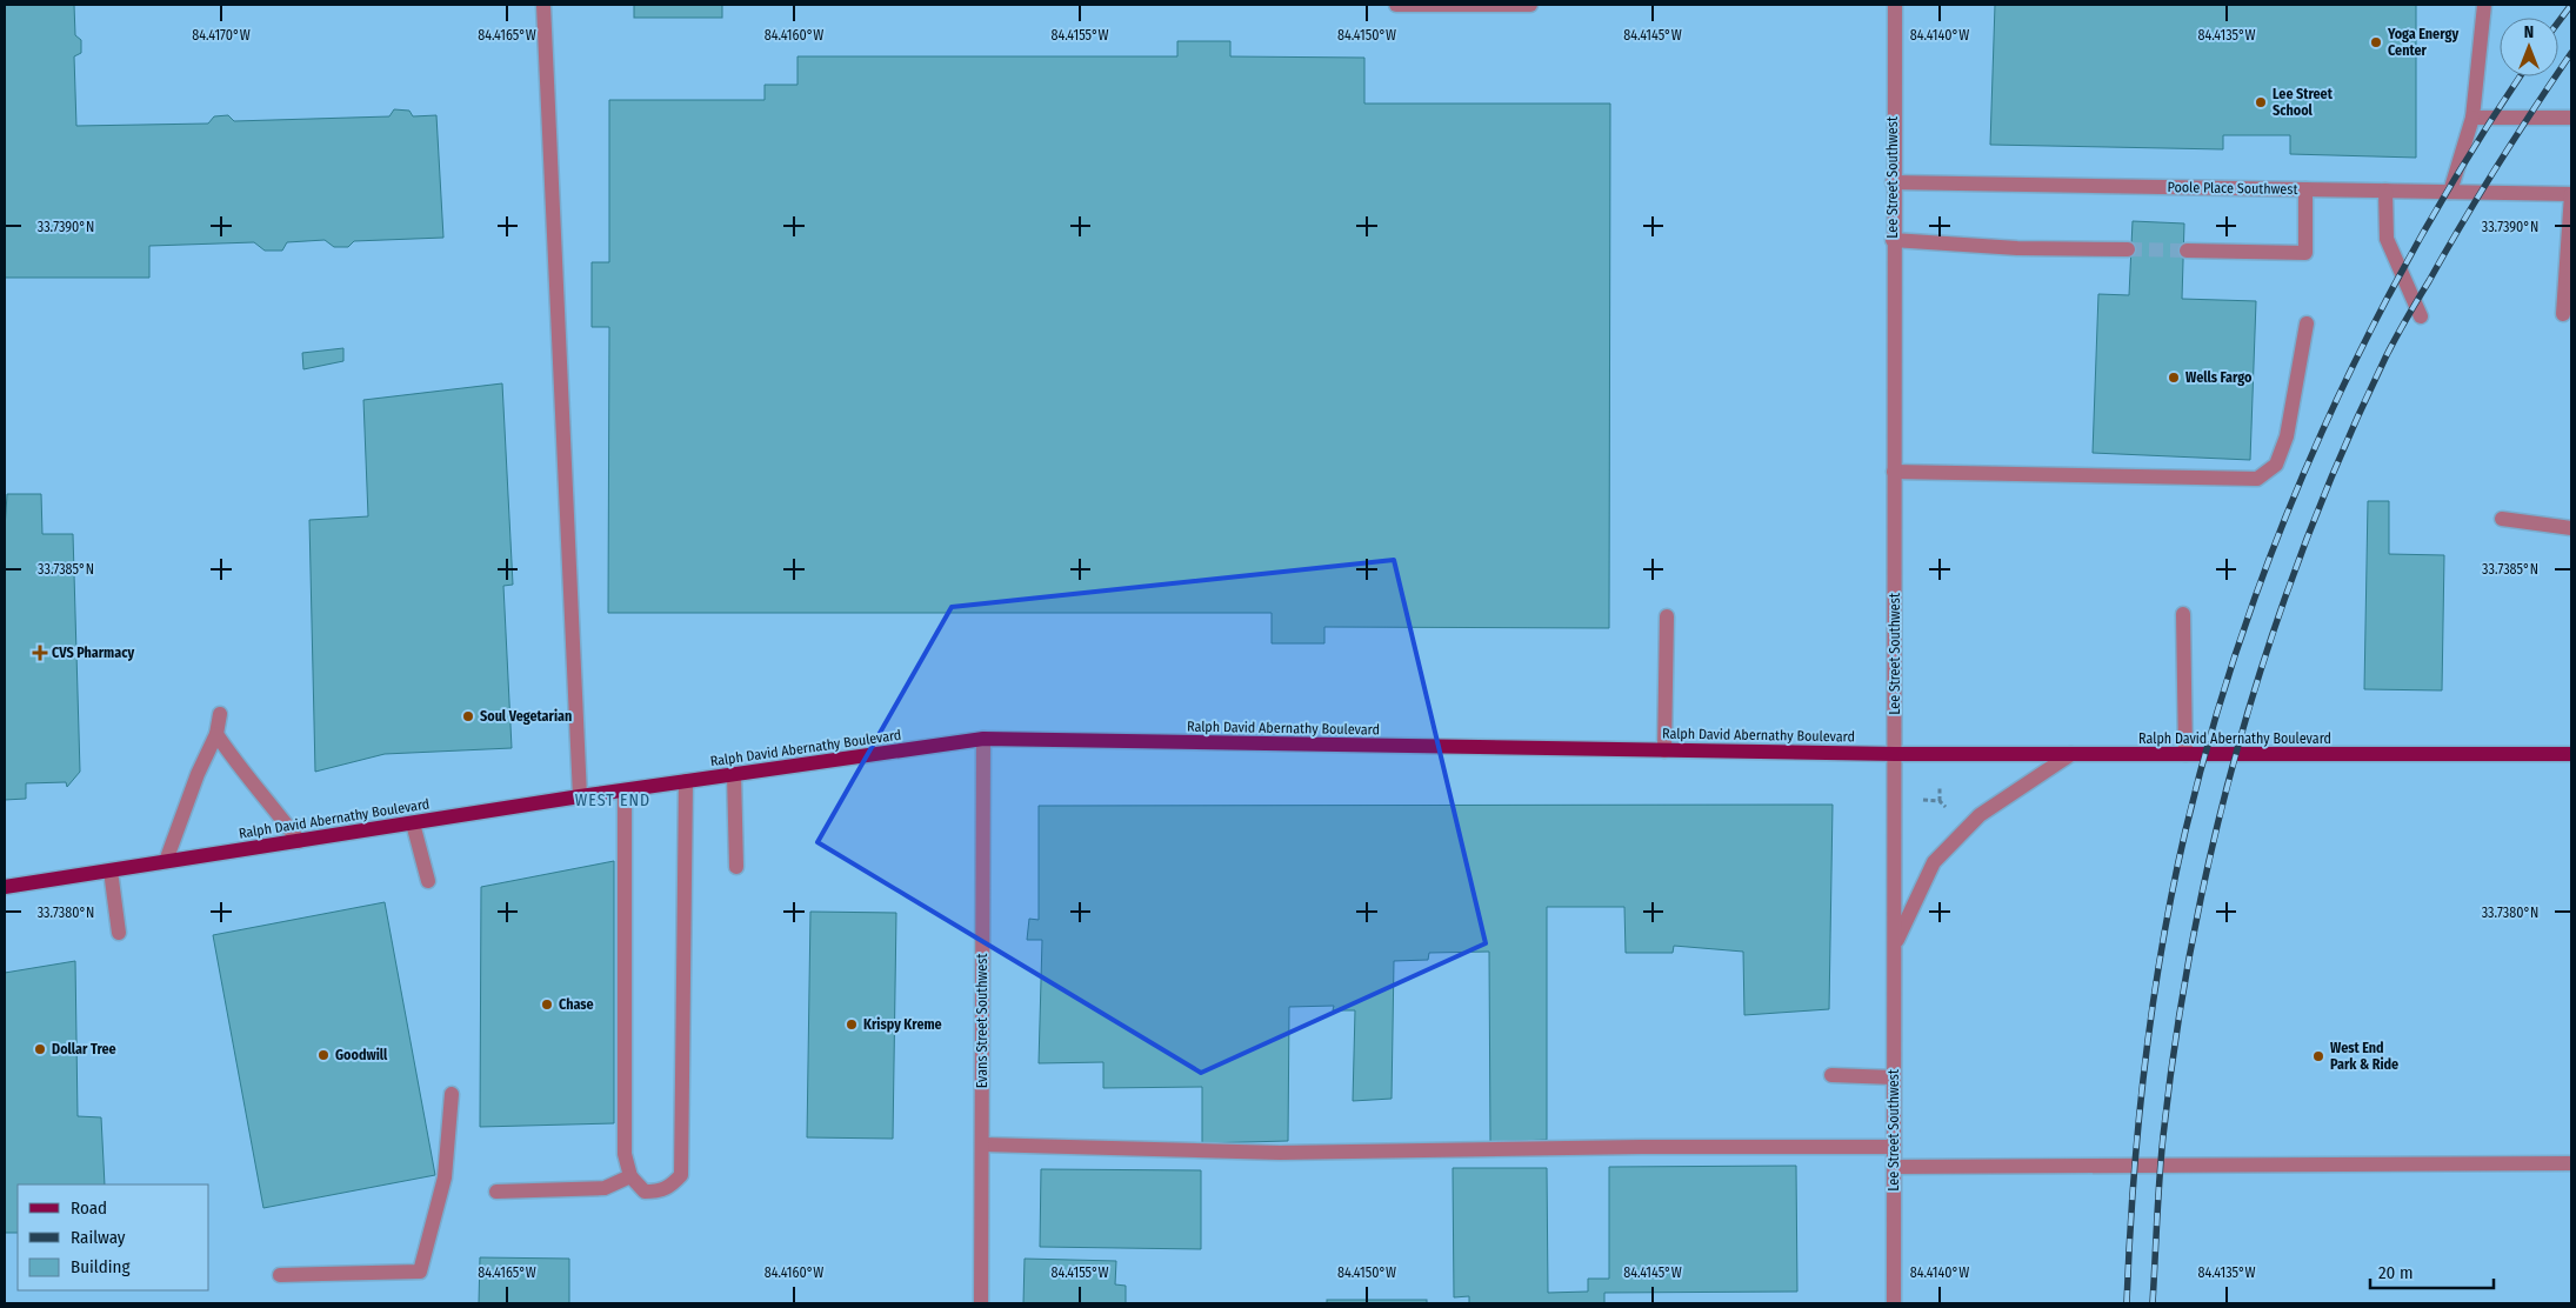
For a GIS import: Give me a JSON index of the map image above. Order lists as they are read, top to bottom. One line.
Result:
{"streets":{"main road":["Ralph David Abernathy Boulevard"],"street":["Lee Street Southwest","Poole Place Southwest","Evans Street Southwest"]},"crossings":[["Lee Street Southwest","Poole Place Southwest"],["Lee Street Southwest","Ralph David Abernathy Boulevard"],["Ralph David Abernathy Boulevard","Evans Street Southwest"]],"districts":["WEST END"],"places":{"other":["Yoga Energy Center","Lee Street School","Wells Fargo","Soul Vegetarian","Chase","Krispy Kreme","Dollar Tree","Goodwill","West End Park & Ride"],"health":["CVS Pharmacy"]},"legend":["Road","Railway","Building"],"scale_bar":"20 m","north":"top","coordinates":["84.4170°W","84.4165°W","84.4160°W","84.4155°W","84.4150°W","84.4145°W","84.4140°W","84.4135°W","33.7390°N","33.7385°N","33.7380°N"]}
